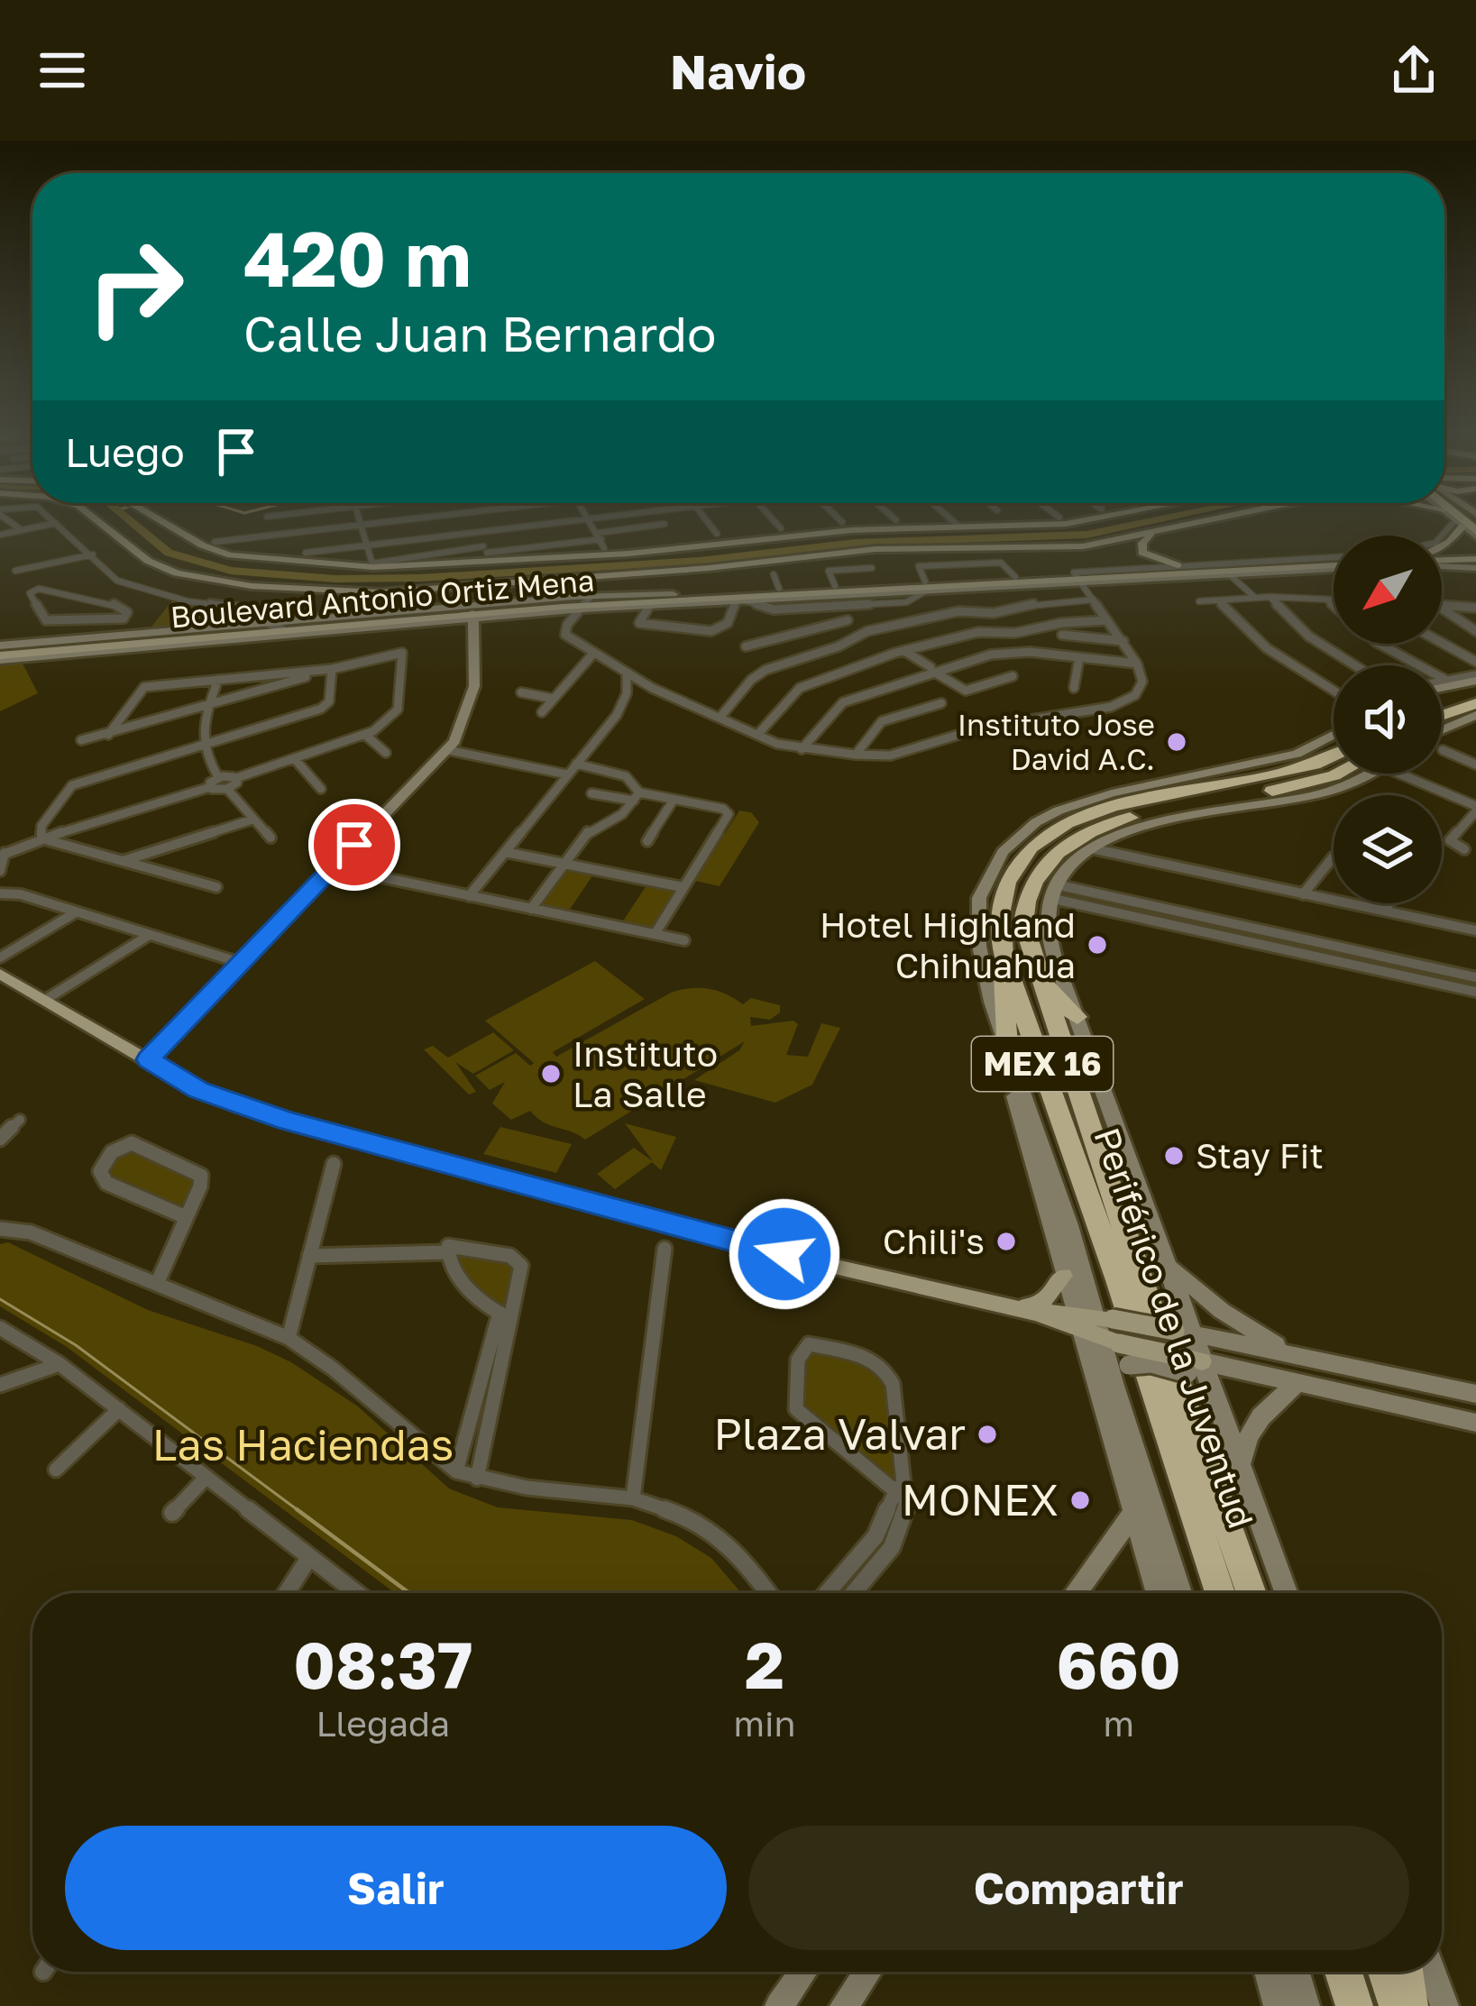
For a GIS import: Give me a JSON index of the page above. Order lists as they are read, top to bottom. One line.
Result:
{"streets":{"highway":["MEX 16","Periférico de la Juventud"],"main road":["Boulevard Antonio Ortiz Mena"]},"parks":["Las Haciendas"],"places":["Instituto Jose David A.C.","Hotel Highland Chihuahua","Instituto La Salle","Stay Fit","Chili's","Plaza Valvar","MONEX"],"north":"bottom left","page":{"header":"Navio","turn":["420 m","Calle Juan Bernardo"],"then":"Luego","eta":["08:37","Llegada","2","min","660","m"],"buttons":["Salir","Compartir"]}}
